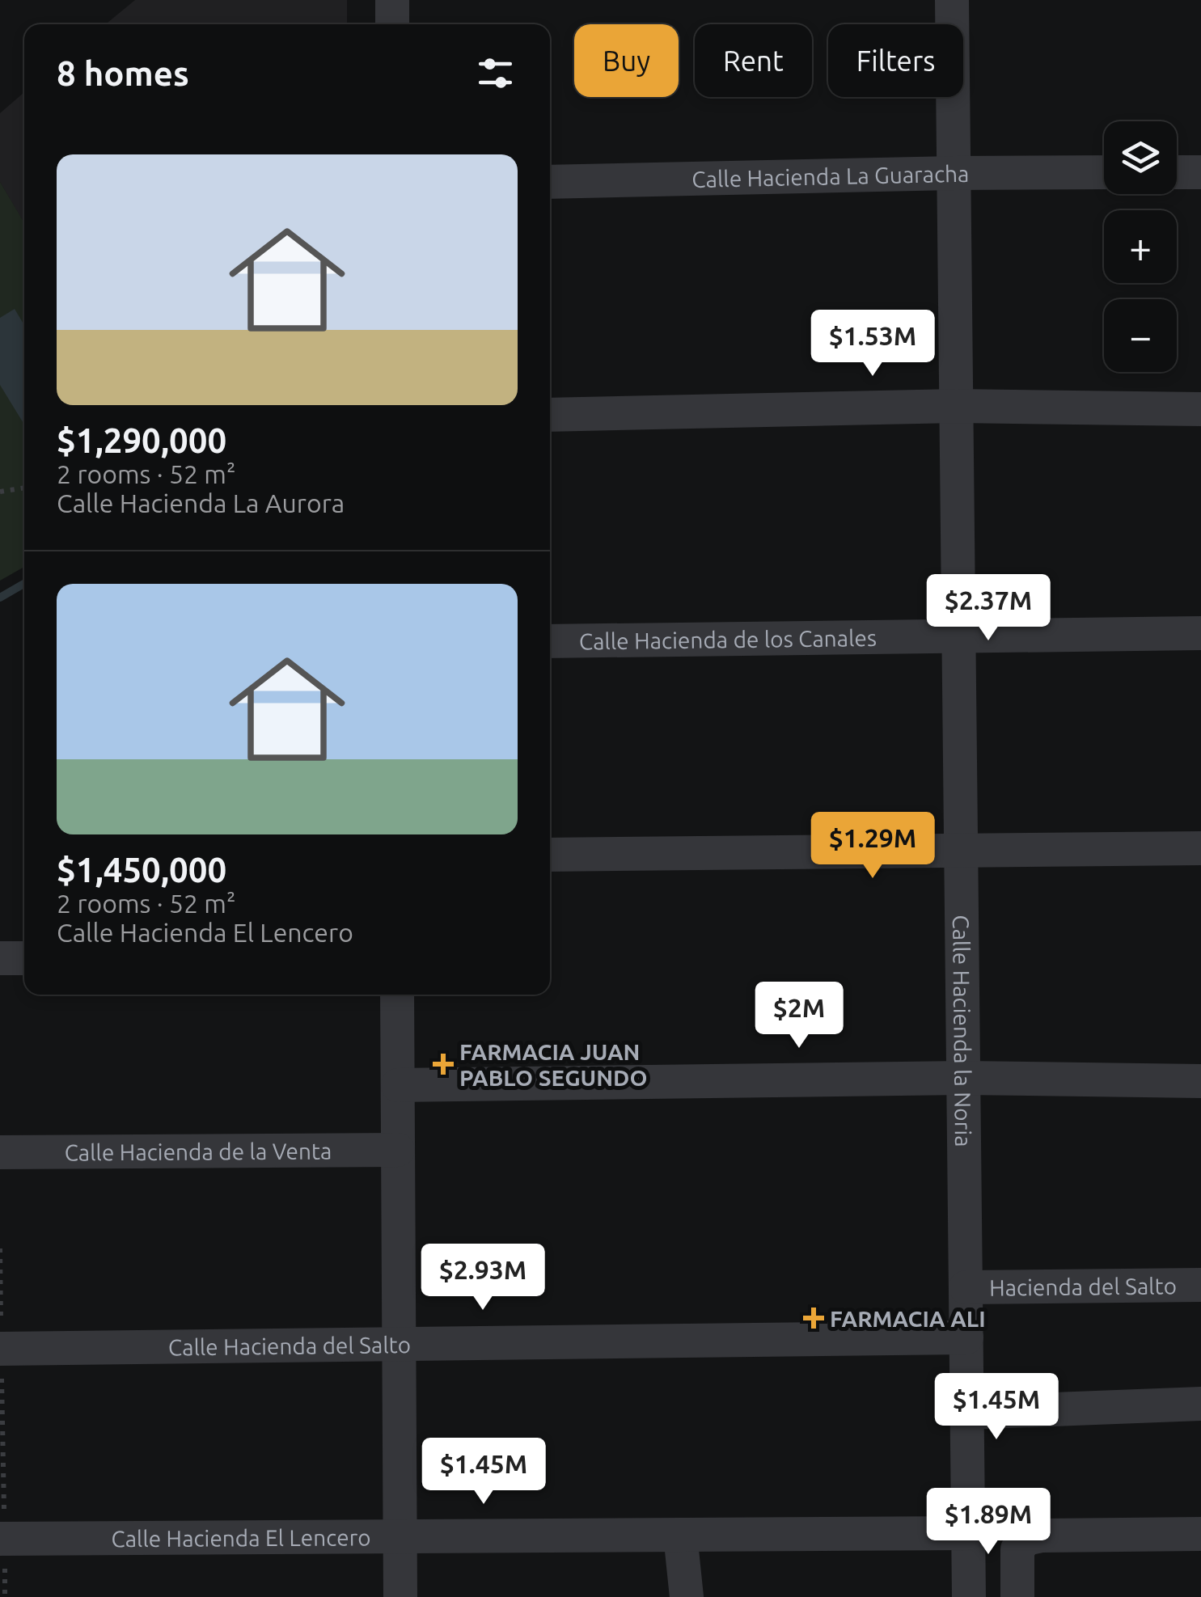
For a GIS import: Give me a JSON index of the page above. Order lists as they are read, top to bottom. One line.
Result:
{"streets":{"street":["Calle Hacienda La Guaracha","Calle Hacienda de los Canales","Calle Hacienda la Noria","Calle Hacienda de la Venta","Hacienda del Salto","Calle Hacienda del Salto","Calle Hacienda El Lencero"]},"crossings":[["Calle Hacienda La Guaracha","Calle Hacienda la Noria"],["Calle Hacienda de los Canales","Calle Hacienda la Noria"],["Calle Hacienda la Noria","Hacienda del Salto"],["Calle Hacienda la Noria","Calle Hacienda del Salto"],["Calle Hacienda la Noria","Calle Hacienda El Lencero"]],"places":{"health":["FARMACIA JUAN PABLO SEGUNDO","FARMACIA ALI"]},"page":{"chip":["Buy","Rent","Filters"],"heading":"8 homes","map_buttons":["+","−"],"list":[{"name":"$1,290,000","note":"2 rooms · 52 m² · Calle Hacienda La Aurora"},{"name":"$1,450,000","note":"2 rooms · 52 m² · Calle Hacienda El Lencero"}],"price":["$1.53M","$2.37M","$1.29M","$2M","$2.93M","$1.45M","$1.45M","$1.89M"]}}
